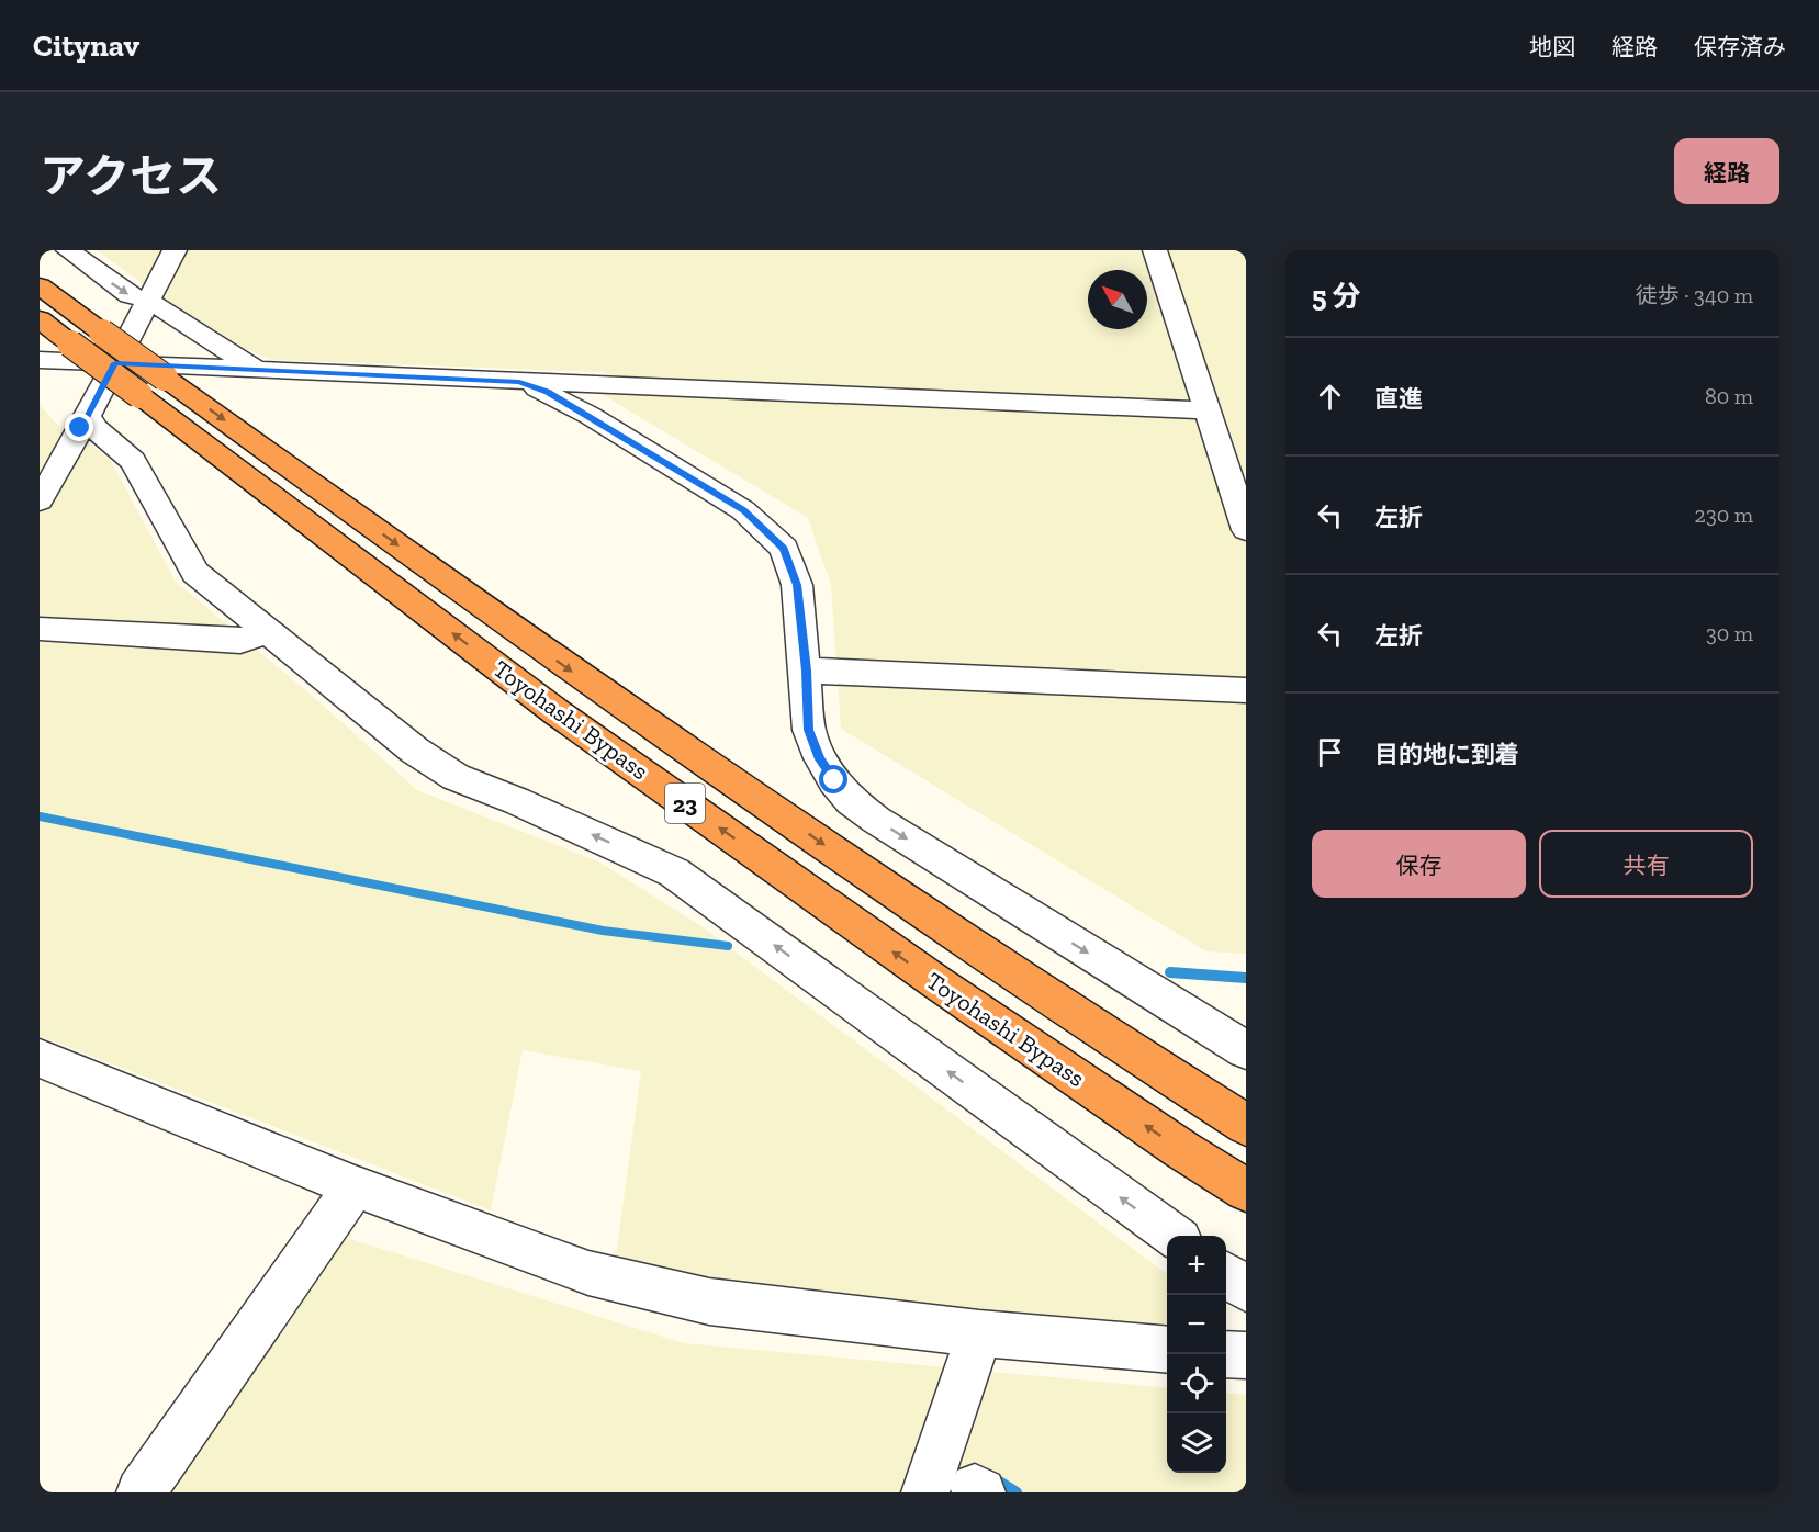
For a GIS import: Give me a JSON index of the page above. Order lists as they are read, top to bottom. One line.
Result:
{"streets":{"highway":["Toyohashi Bypass","23"]},"crossings":[["Toyohashi Bypass","23"]],"north":"top left","page":{"header":"Citynav","nav":["地図","経路","保存済み"],"title":"アクセス","buttons":["経路",["保存","共有"]],"heading":["5 分","徒歩 · 340 m"],"list":[["直進","80 m"],["左折","230 m"],["左折","30 m"],"目的地に到着"],"map_buttons":["+","−"]}}
